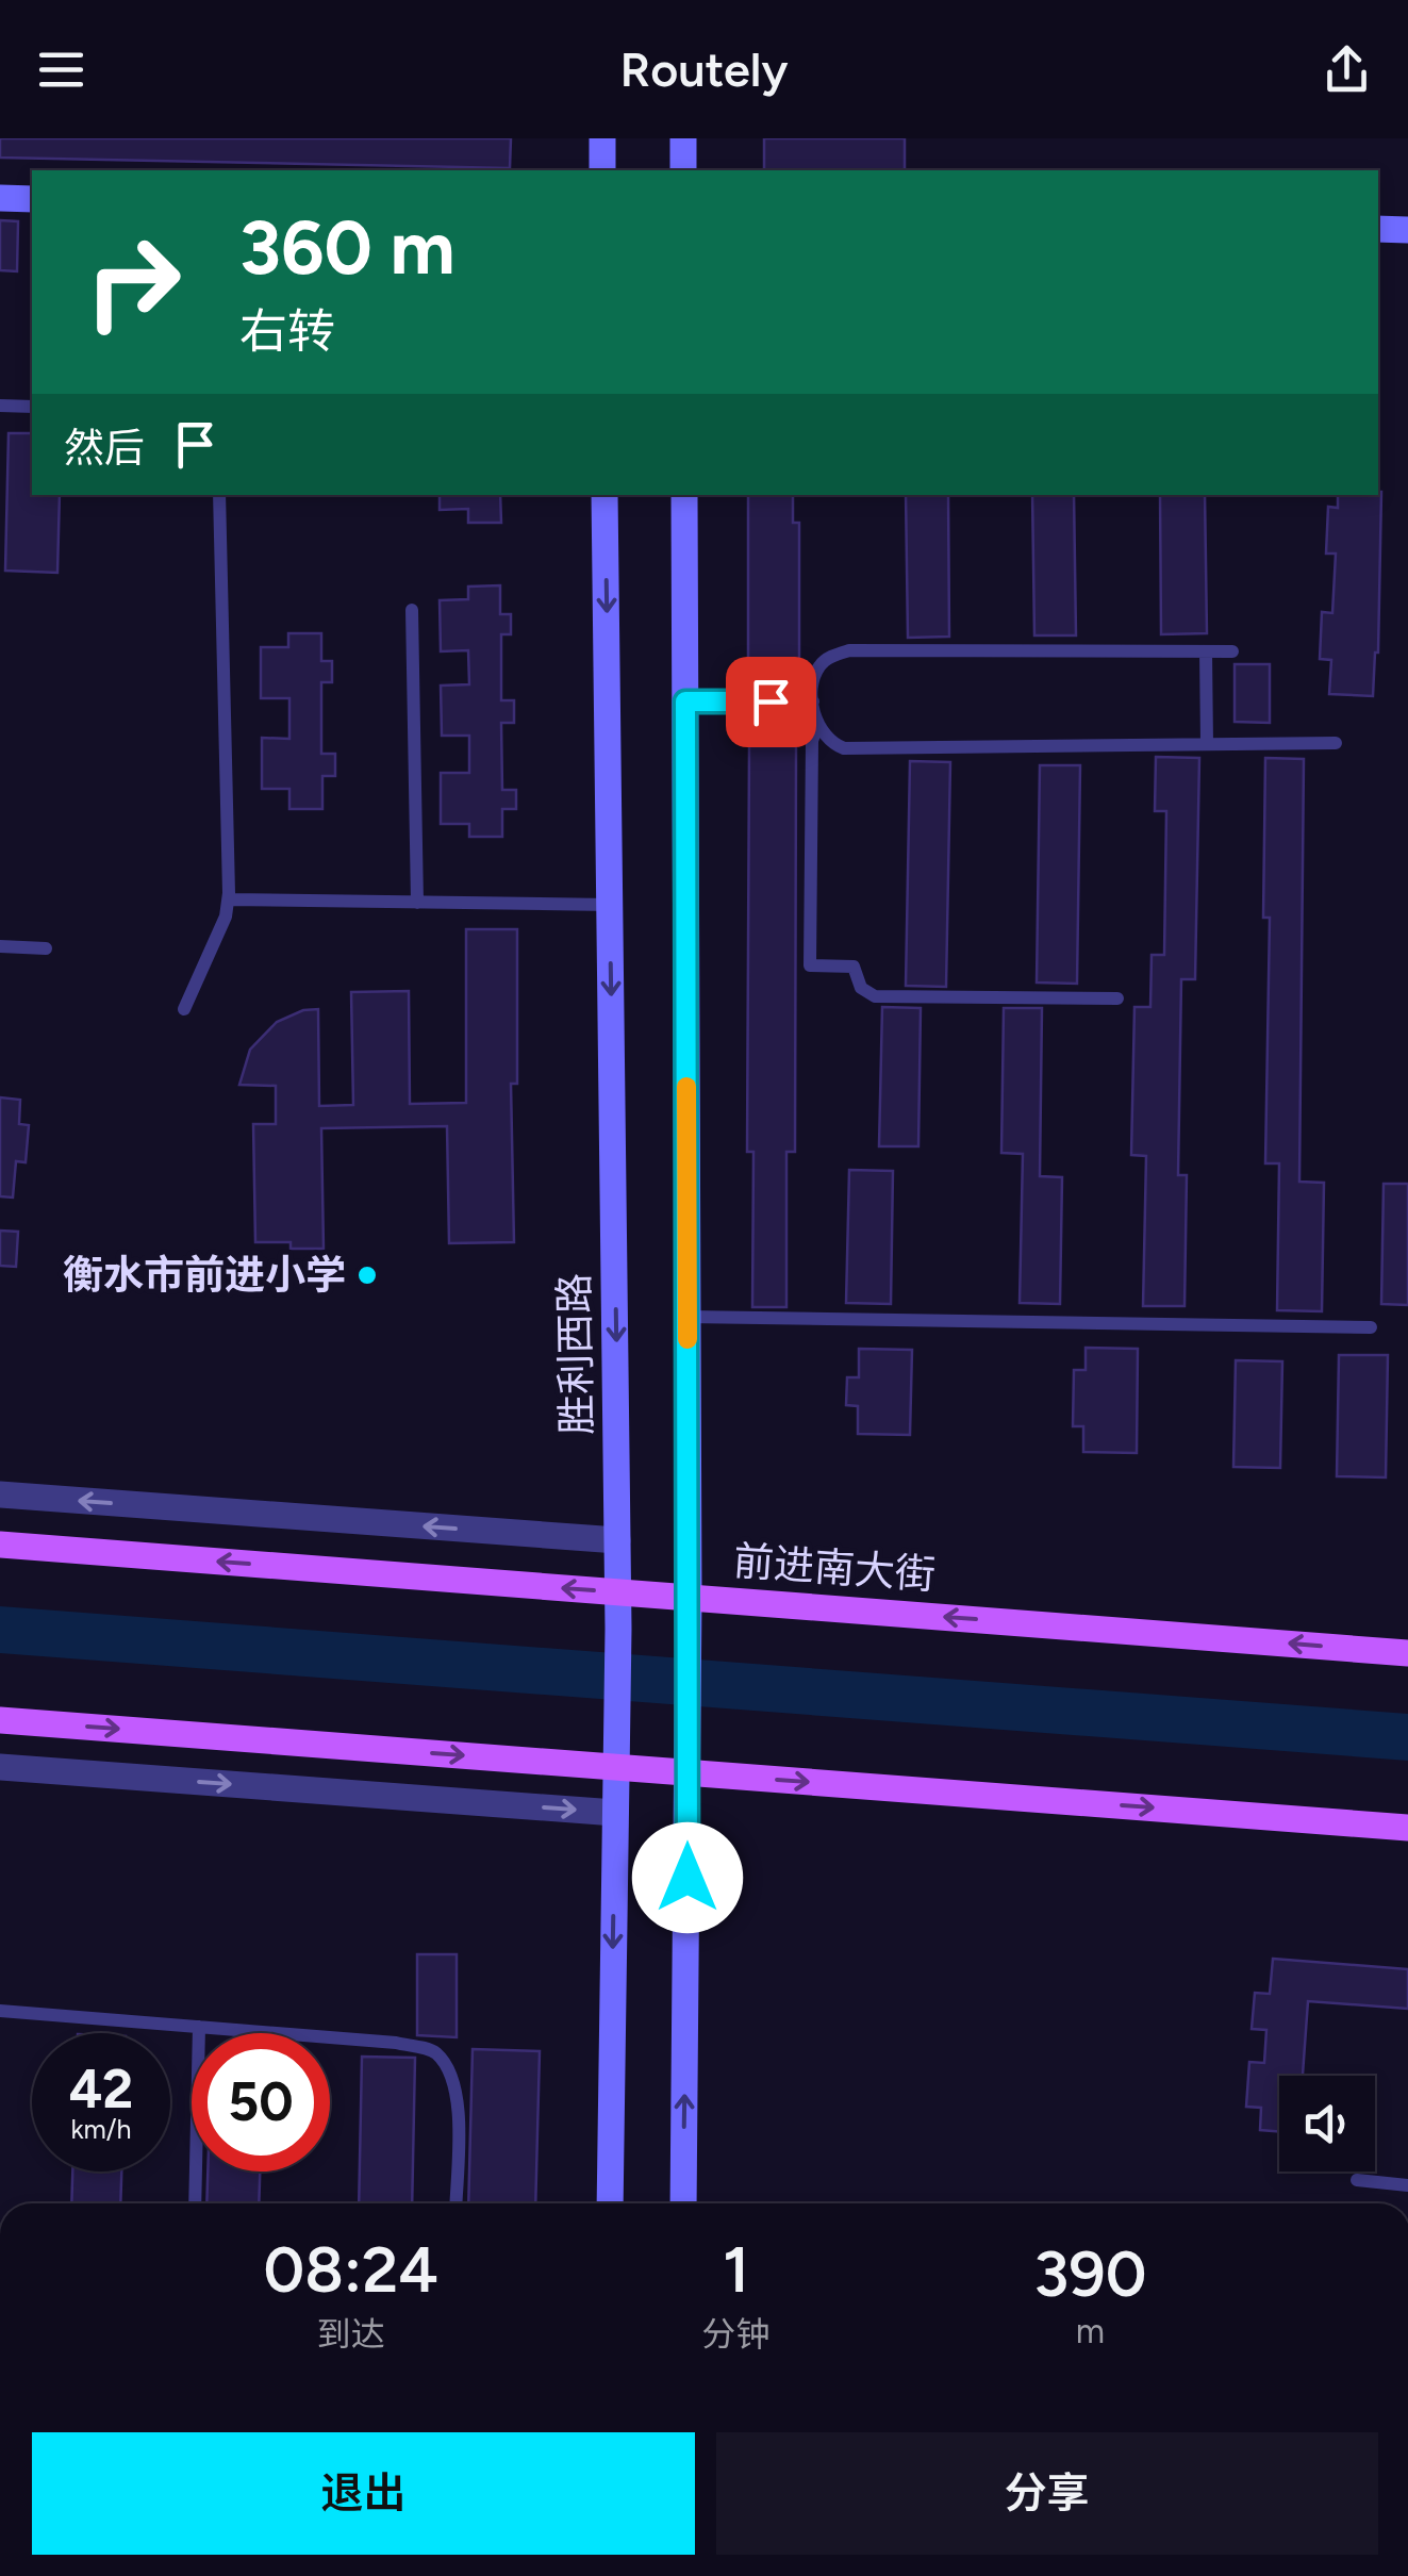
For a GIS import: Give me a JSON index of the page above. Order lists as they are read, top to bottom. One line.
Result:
{"streets":{"main road":["胜利西路","前进南大街"]},"crossings":[["胜利西路","前进南大街"]],"places":["衡水市前进小学"],"page":{"header":"Routely","turn":["360 m","右转"],"then":"然后","speed":"42 km/h","limit":"50","eta":["08:24","到达","1","分钟","390","m"],"buttons":["退出","分享"]}}
